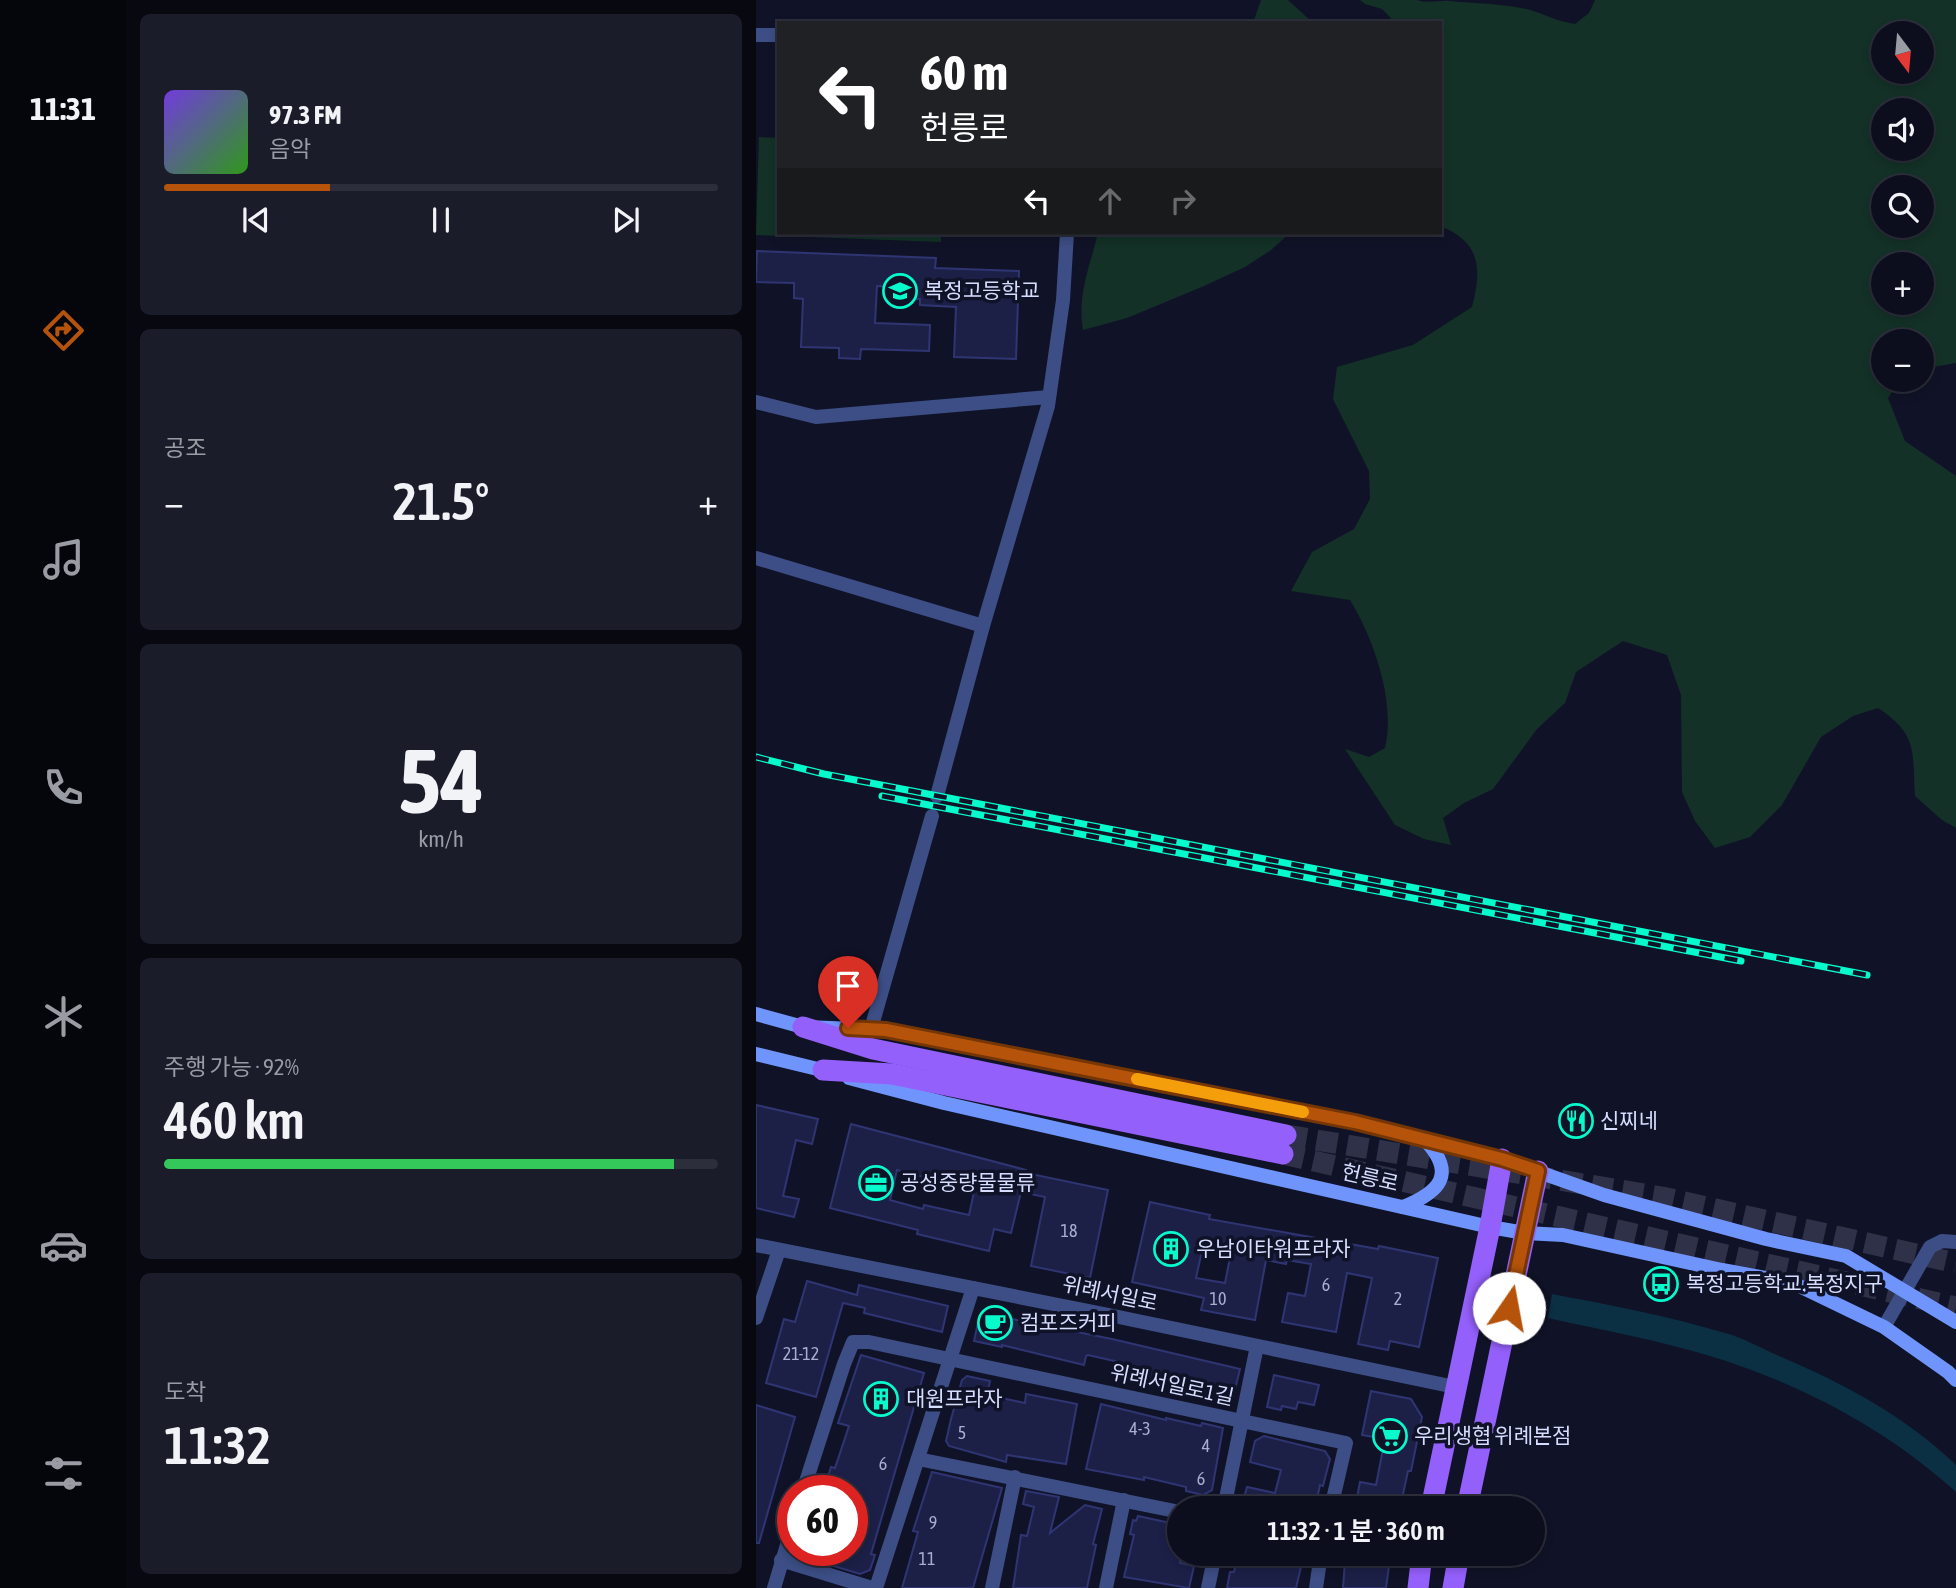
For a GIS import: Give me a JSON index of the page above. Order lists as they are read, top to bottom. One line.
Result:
{"streets":{"main road":["헌릉로"],"street":["위례서일로","위례서일로1길"]},"crossings":[["위례서일로","위례서일로1길"]],"places":{"school or university":["복정고등학교"],"restaurant":["신찌네"],"office":["공성중량물물류"],"building":["우남이타워프라자","대원프라자"],"bus stop":["복정고등학교.복정지구"],"cafe":["컴포즈커피"],"supermarket":["우리생협 위례본점"]},"house_numbers":["18","6","10","2","21-12","4-3","5","4","6","6","9","11"],"north":"bottom","page":{"tabs":"11:31","map_buttons":["+","−"],"turn":["60 m","헌릉로"],"song":["97.3 FM","음악"],"tile":["공조",["54","km/h"],["주행 가능 · 92%","460 km"],["도착","11:32"]],"heat":["−","21.5°","+"],"limit":"60","trip":"11:32 · 1 분 · 360 m"}}
